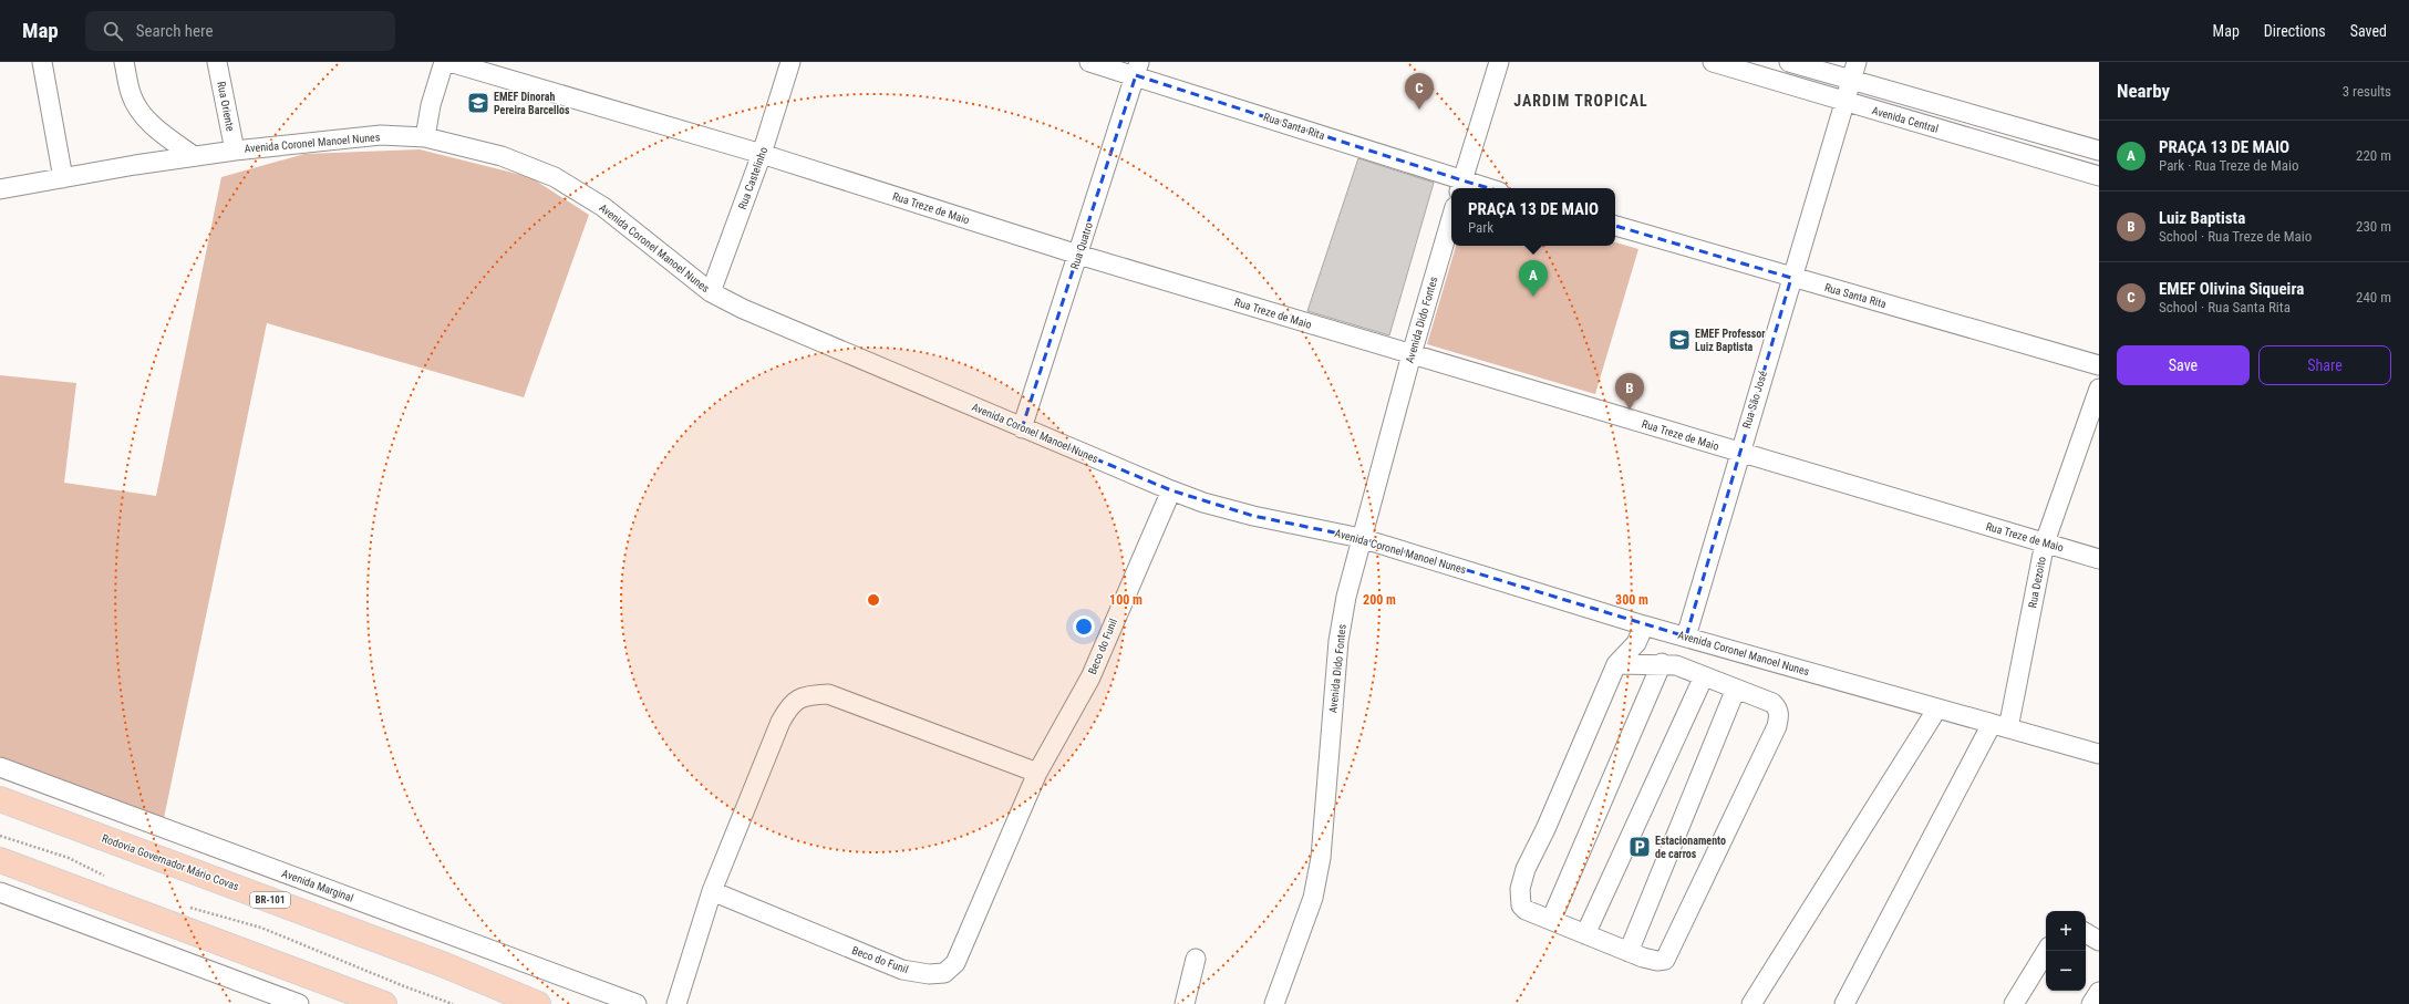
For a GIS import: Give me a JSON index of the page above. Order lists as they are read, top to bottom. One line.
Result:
{"streets":{"main road":["Rodovia Governador Mário Covas","BR-101"],"street":["Rua Oriente","Avenida Central","Rua Santa Rita","Avenida Coronel Manoel Nunes","Rua Castelinho","Rua Treze de Maio","Rua Quatro","Avenida Dido Fontes","Rua São José","Rua Dezoito","Beco do Funil","Avenida Marginal"]},"crossings":[["Rua Oriente","Avenida Coronel Manoel Nunes"],["Avenida Central","Rua São José"],["Rua Santa Rita","Rua Quatro"],["Rua Santa Rita","Rua São José"],["Avenida Coronel Manoel Nunes","Rua Castelinho"],["Avenida Coronel Manoel Nunes","Rua Quatro"],["Avenida Coronel Manoel Nunes","Avenida Dido Fontes"],["Avenida Coronel Manoel Nunes","Rua São José"],["Avenida Coronel Manoel Nunes","Rua Dezoito"],["Avenida Coronel Manoel Nunes","Beco do Funil"],["Rua Castelinho","Rua Treze de Maio"],["Rua Treze de Maio","Rua Quatro"],["Rua Treze de Maio","Avenida Dido Fontes"],["Rua Treze de Maio","Rua São José"],["Rua Treze de Maio","Rua Dezoito"]],"districts":["JARDIM TROPICAL"],"places":{"school or university":["EMEF Dinorah Pereira Barcellos","EMEF Professor Luiz Baptista"],"parking":["Estacionamento de carros"]},"page":{"header":"Map","search":"Search here","nav":["Map","Directions","Saved"],"heading":["Nearby","3 results"],"pins":["C","A","B"],"list":[{"mark":"A","name":"PRAÇA 13 DE MAIO","note":"Park · Rua Treze de Maio","value":"220 m"},{"mark":"B","name":"Luiz Baptista","note":"School · Rua Treze de Maio","value":"230 m"},{"mark":"C","name":"EMEF Olivina Siqueira","note":"School · Rua Santa Rita","value":"240 m"}],"popup":["PRAÇA 13 DE MAIO","Park"],"buttons":["Save","Share"],"map_buttons":["+","−"]},"rings":["100 m","200 m","300 m"]}
